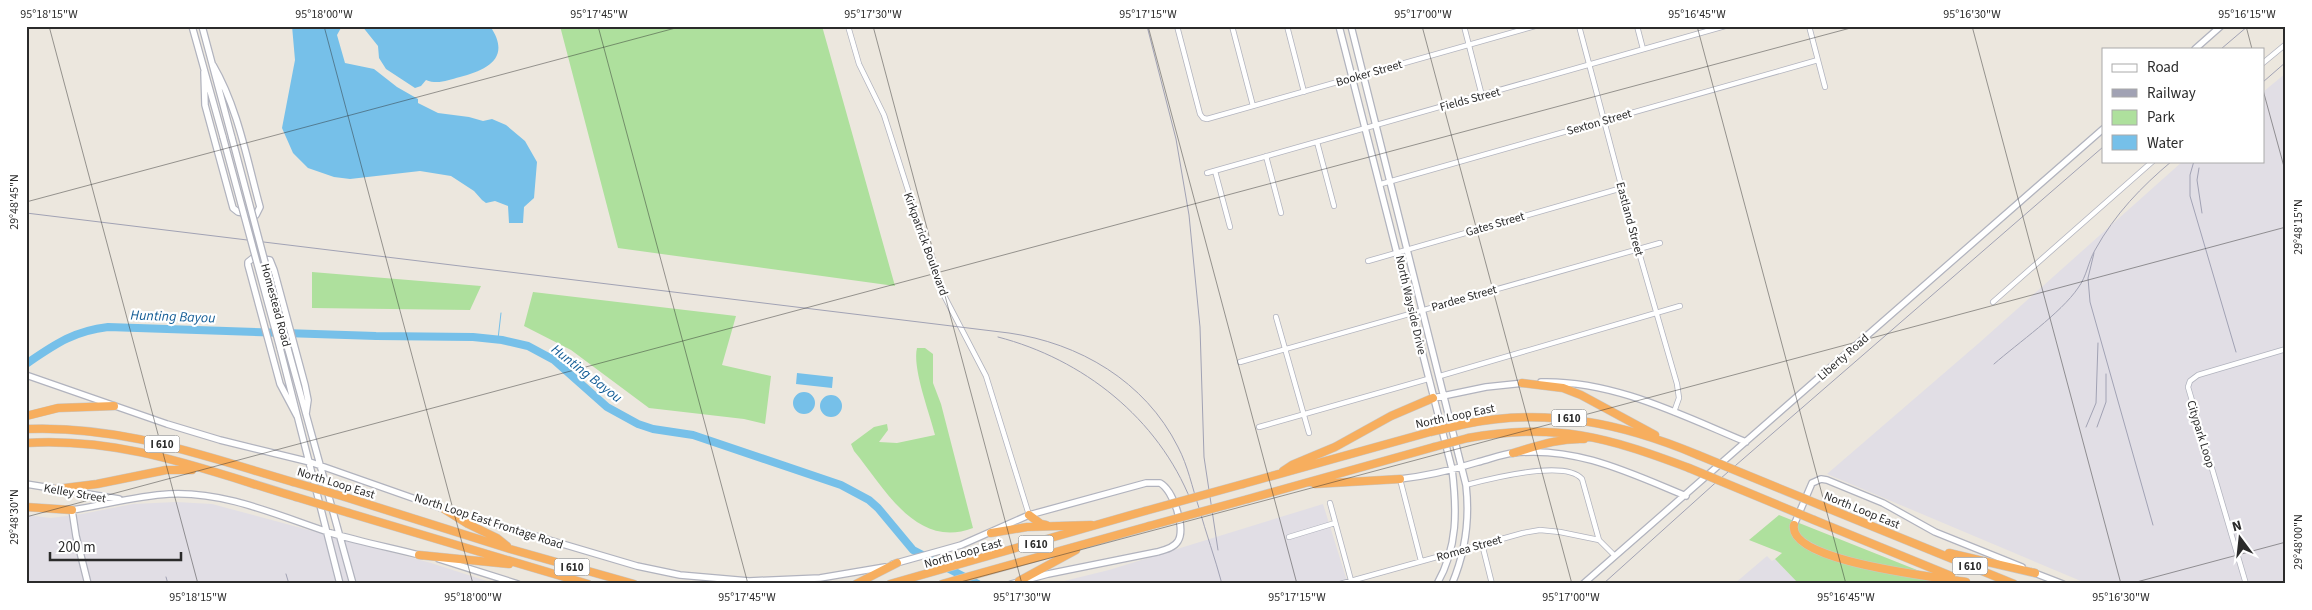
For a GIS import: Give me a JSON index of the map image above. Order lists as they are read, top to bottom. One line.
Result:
{"streets":{"highway":["North Loop East","I 610"],"main road":["Homestead Road","North Wayside Drive","Liberty Road","Kelley Street","North Loop East Frontage Road"],"street":["Booker Street","Fields Street","Sexton Street","Eastland Street","Gates Street","Kirkpatrick Boulevard","Pardee Street","Citypark Loop","Romea Street"]},"crossings":[["Booker Street","North Wayside Drive"],["Fields Street","Eastland Street"],["Fields Street","North Wayside Drive"],["Sexton Street","Eastland Street"],["Sexton Street","North Wayside Drive"],["Eastland Street","Gates Street"],["Eastland Street","Pardee Street"],["Gates Street","North Wayside Drive"],["Kirkpatrick Boulevard","North Loop East Frontage Road"],["Pardee Street","North Wayside Drive"],["Homestead Road","North Loop East Frontage Road"],["North Wayside Drive","Romea Street"]],"water":["Hunting Bayou"],"legend":["Road","Railway","Park","Water"],"scale_bar":"200 m","north":"top","coordinates":["95°18'15\"W","95°18'00\"W","95°17'45\"W","95°17'30\"W","95°17'15\"W","95°17'00\"W","95°16'45\"W","95°16'30\"W","95°16'15\"W","29°48'45\"N","29°48'15\"N","29°48'30\"N","29°48'00\"N"]}
